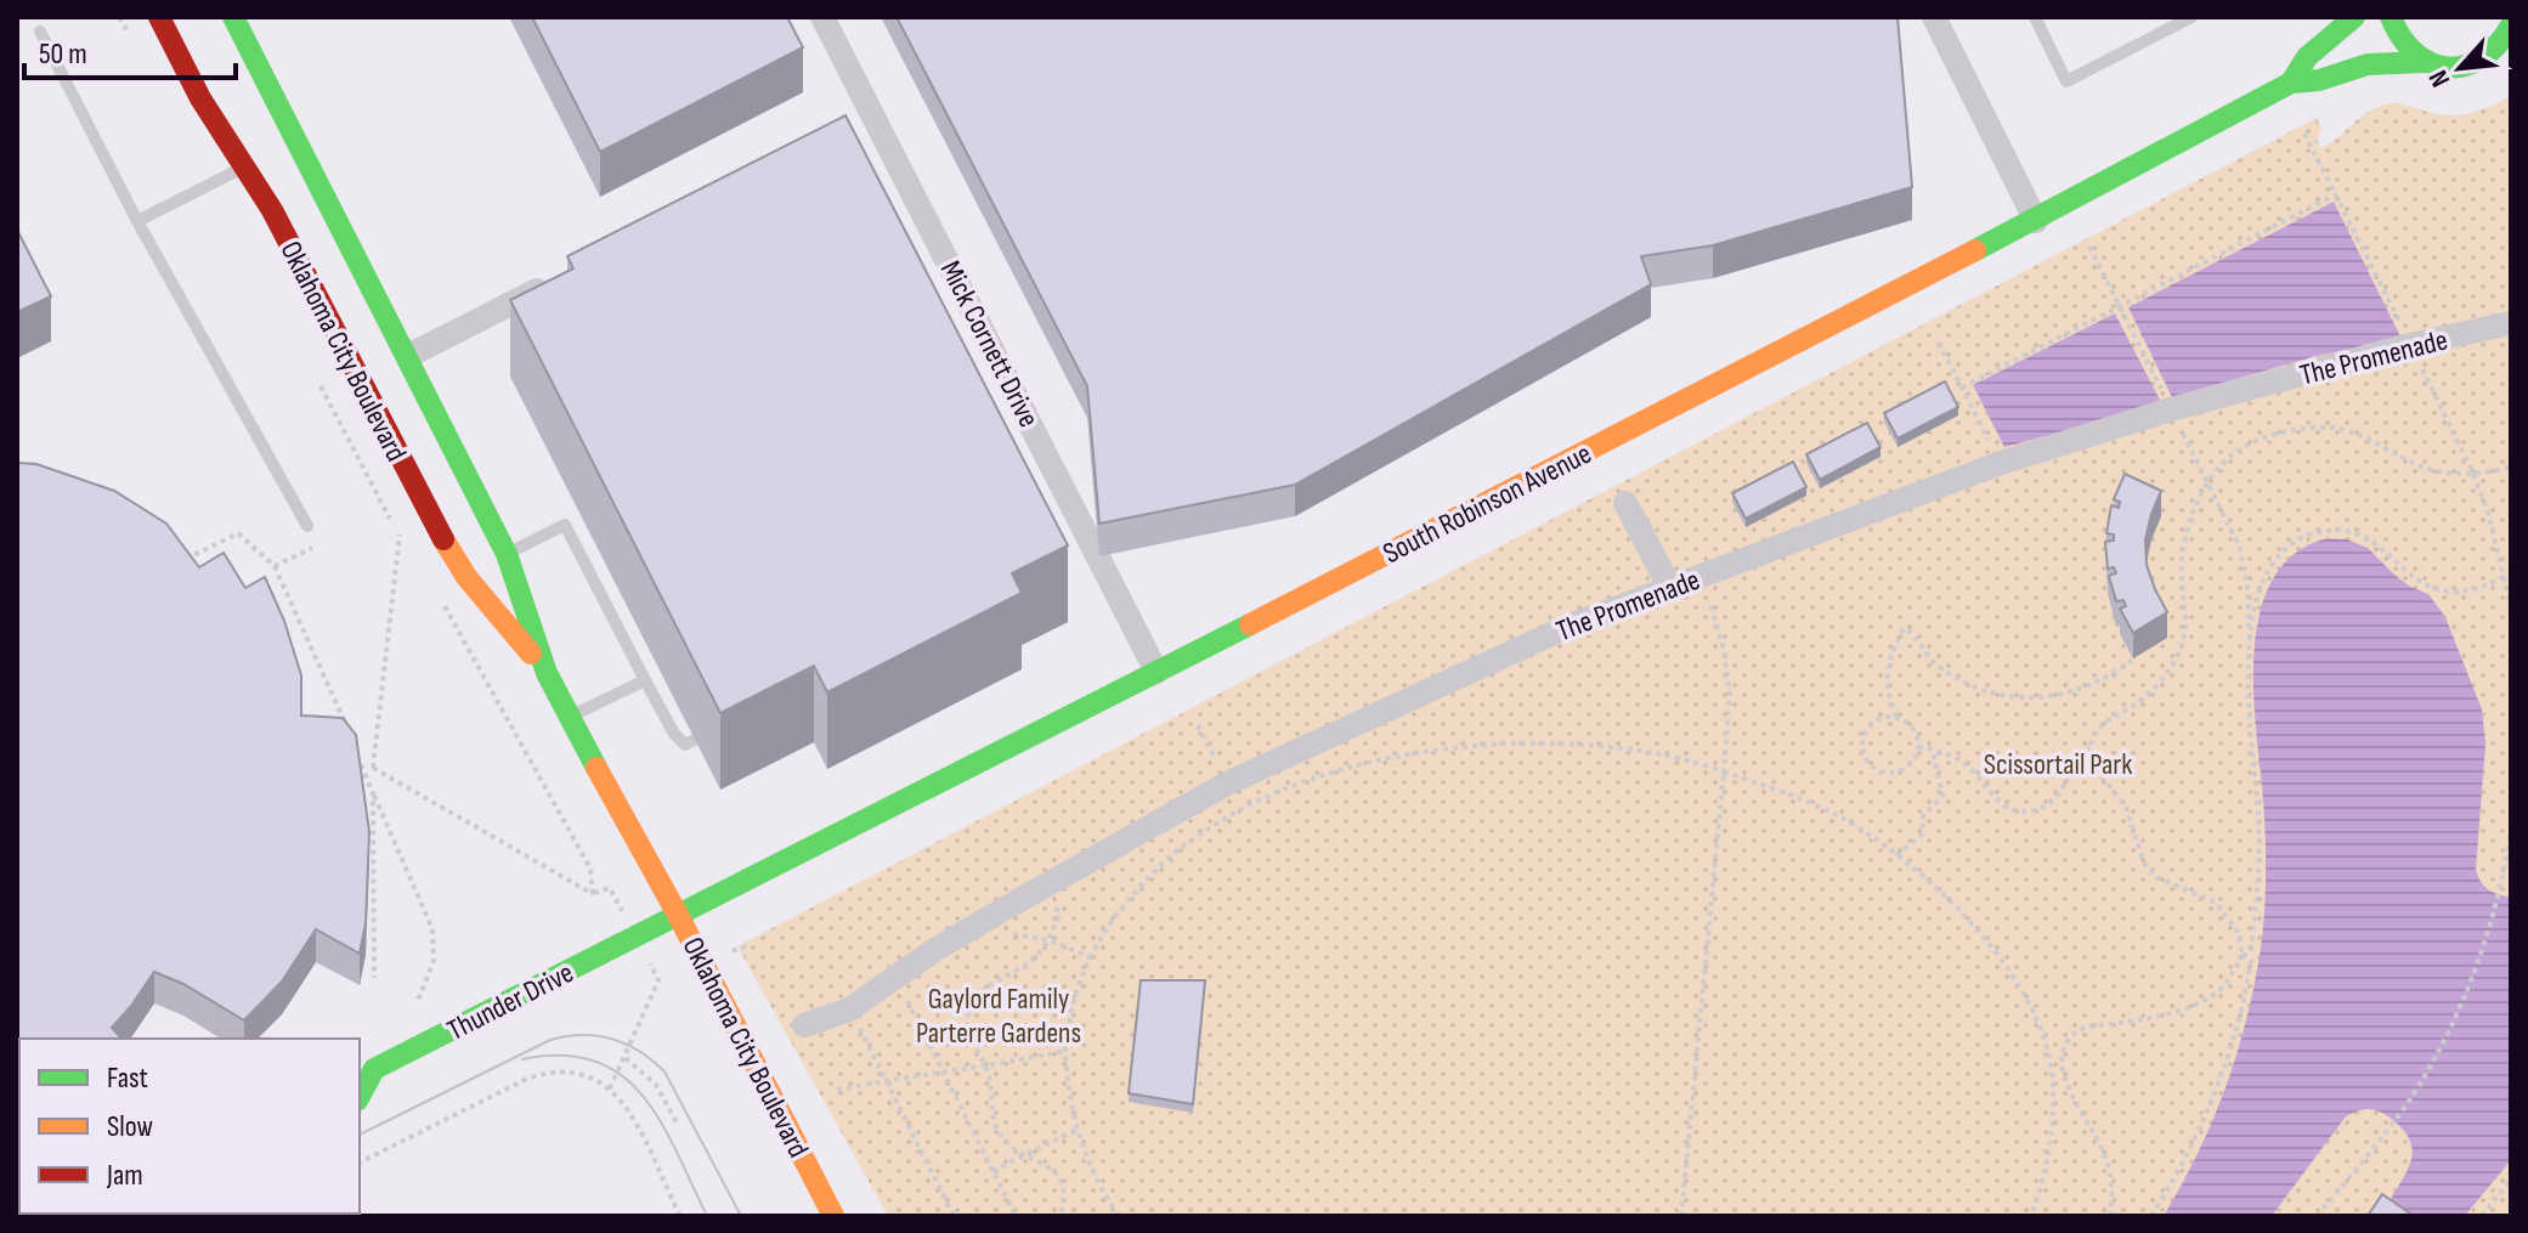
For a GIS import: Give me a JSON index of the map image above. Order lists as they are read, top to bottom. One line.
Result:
{"streets":{"main road":["Oklahoma City Boulevard","South Robinson Avenue","Thunder Drive"],"street":["Mick Cornett Drive","The Promenade"]},"crossings":[["Mick Cornett Drive","South Robinson Avenue"],["Oklahoma City Boulevard","South Robinson Avenue"],["Oklahoma City Boulevard","Thunder Drive"],["South Robinson Avenue","Thunder Drive"]],"parks":["Scissortail Park","Gaylord Family Parterre Gardens"],"legend":["Fast","Slow","Jam"],"scale_bar":"50 m","north":"bottom left"}
